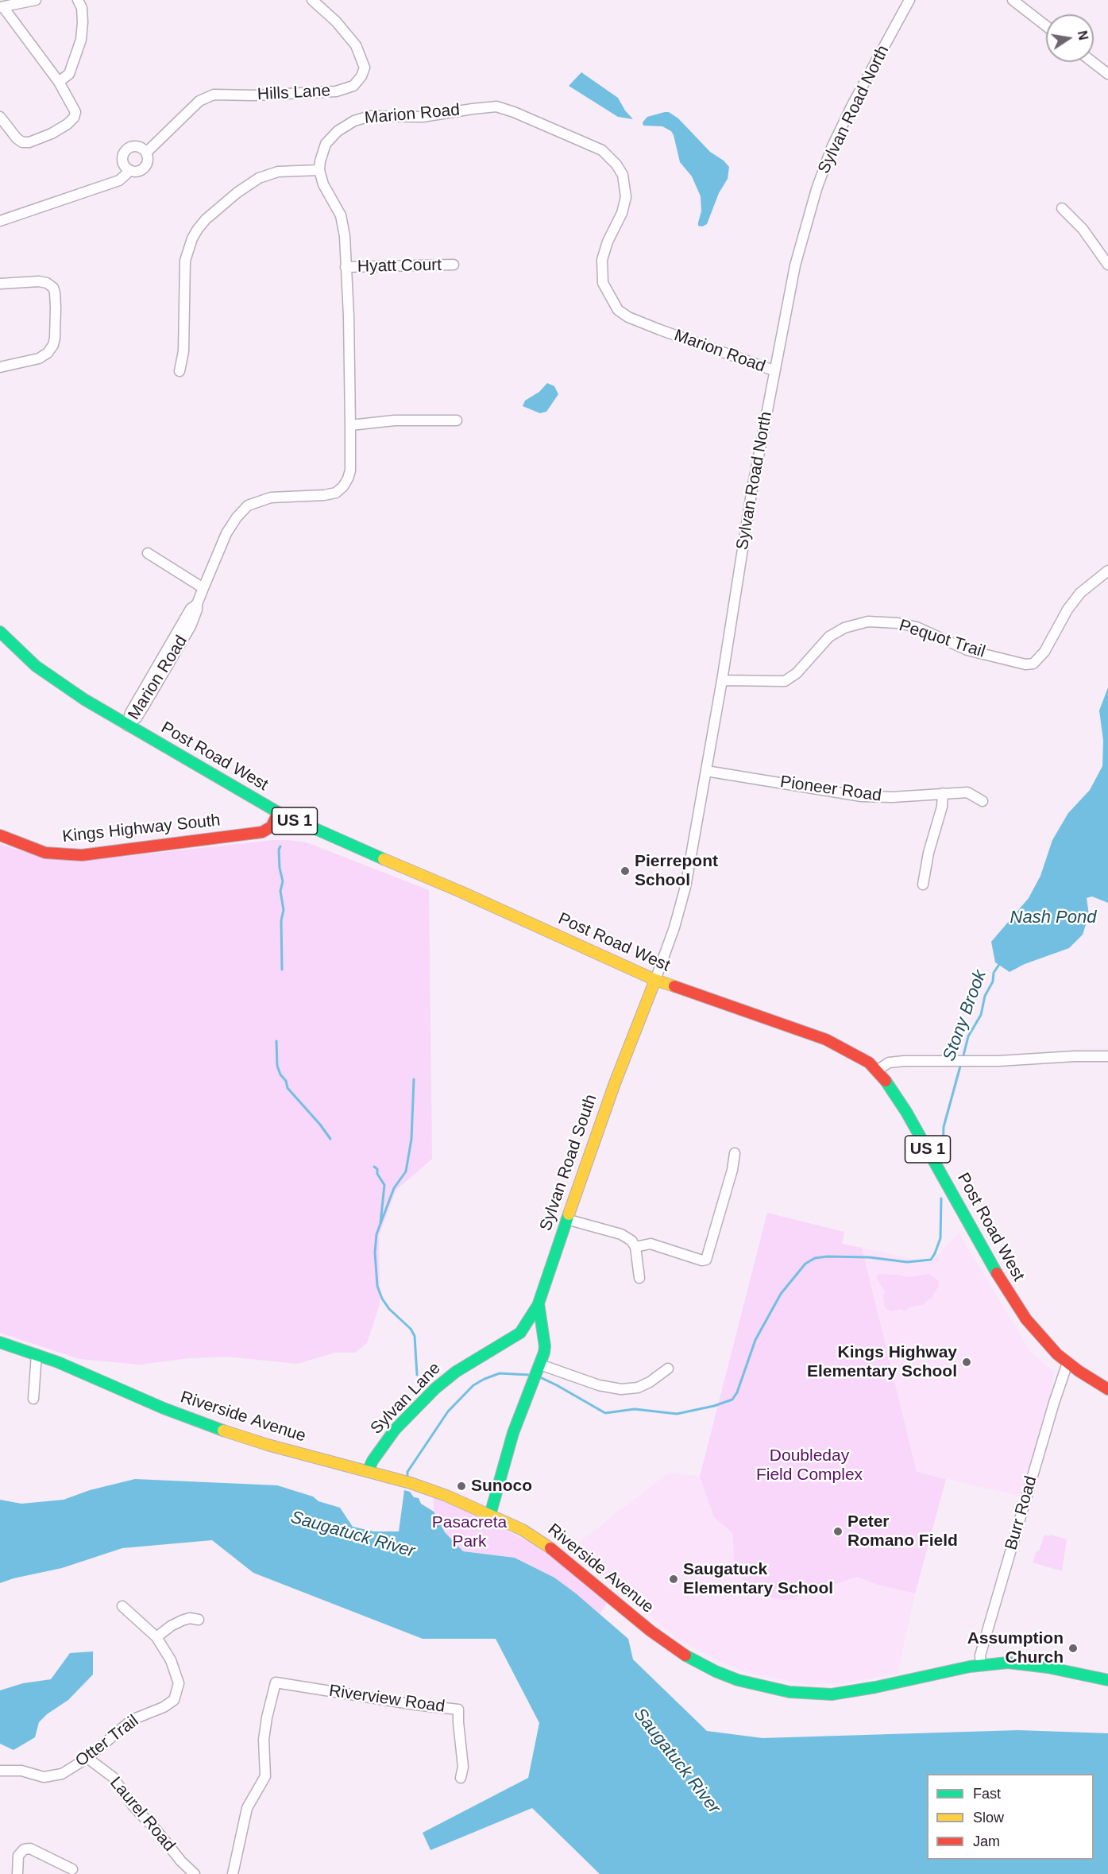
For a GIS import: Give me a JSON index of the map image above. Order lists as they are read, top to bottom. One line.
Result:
{"streets":{"main road":["Post Road West","US 1","Kings Highway South","Sylvan Road South","Sylvan Lane","Riverside Avenue"],"street":["Hills Lane","Sylvan Road North","Marion Road","Hyatt Court","Pequot Trail","Pioneer Road","Burr Road","Riverview Road","Otter Trail","Laurel Road"]},"crossings":[["Sylvan Road North","Marion Road"],["Sylvan Road North","Pequot Trail"],["Sylvan Road North","Post Road West"],["Sylvan Road North","Pioneer Road"],["Sylvan Road North","Sylvan Road South"],["Marion Road","Hyatt Court"],["Marion Road","Post Road West"],["Post Road West","Kings Highway South"],["Post Road West","Sylvan Road South"],["Post Road West","Burr Road"],["Sylvan Road South","Sylvan Lane"],["Sylvan Road South","Riverside Avenue"],["Sylvan Lane","Riverside Avenue"],["Riverside Avenue","Burr Road"],["Otter Trail","Laurel Road"]],"water":["Nash Pond","Stony Brook","Saugatuck River"],"parks":["Doubleday Field Complex","Pasacreta Park"],"places":["Pierrepont School","Kings Highway Elementary School","Sunoco","Peter Romano Field","Saugatuck Elementary School","Assumption Church"],"legend":["Fast","Slow","Jam"],"north":"right"}
